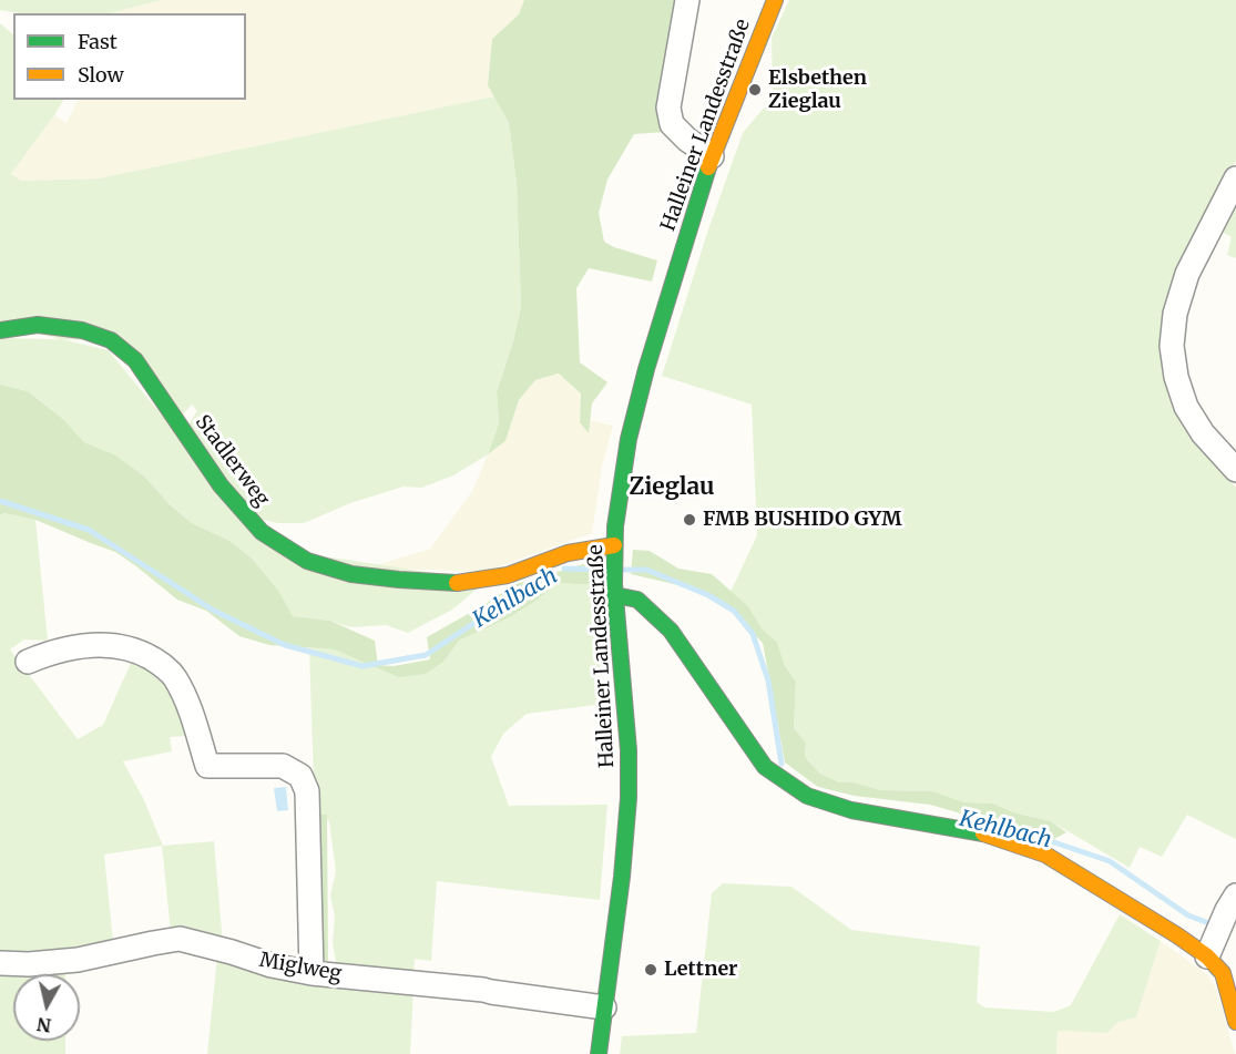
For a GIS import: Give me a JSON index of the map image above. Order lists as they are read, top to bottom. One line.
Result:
{"streets":{"street":["Halleiner Landesstraße","Stadlerweg","Miglweg"]},"crossings":[["Halleiner Landesstraße","Stadlerweg"],["Halleiner Landesstraße","Miglweg"]],"districts":["Zieglau"],"water":["Kehlbach"],"places":["Elsbethen Zieglau","FMB BUSHIDO GYM","Lettner"],"legend":["Fast","Slow"],"north":"bottom"}
